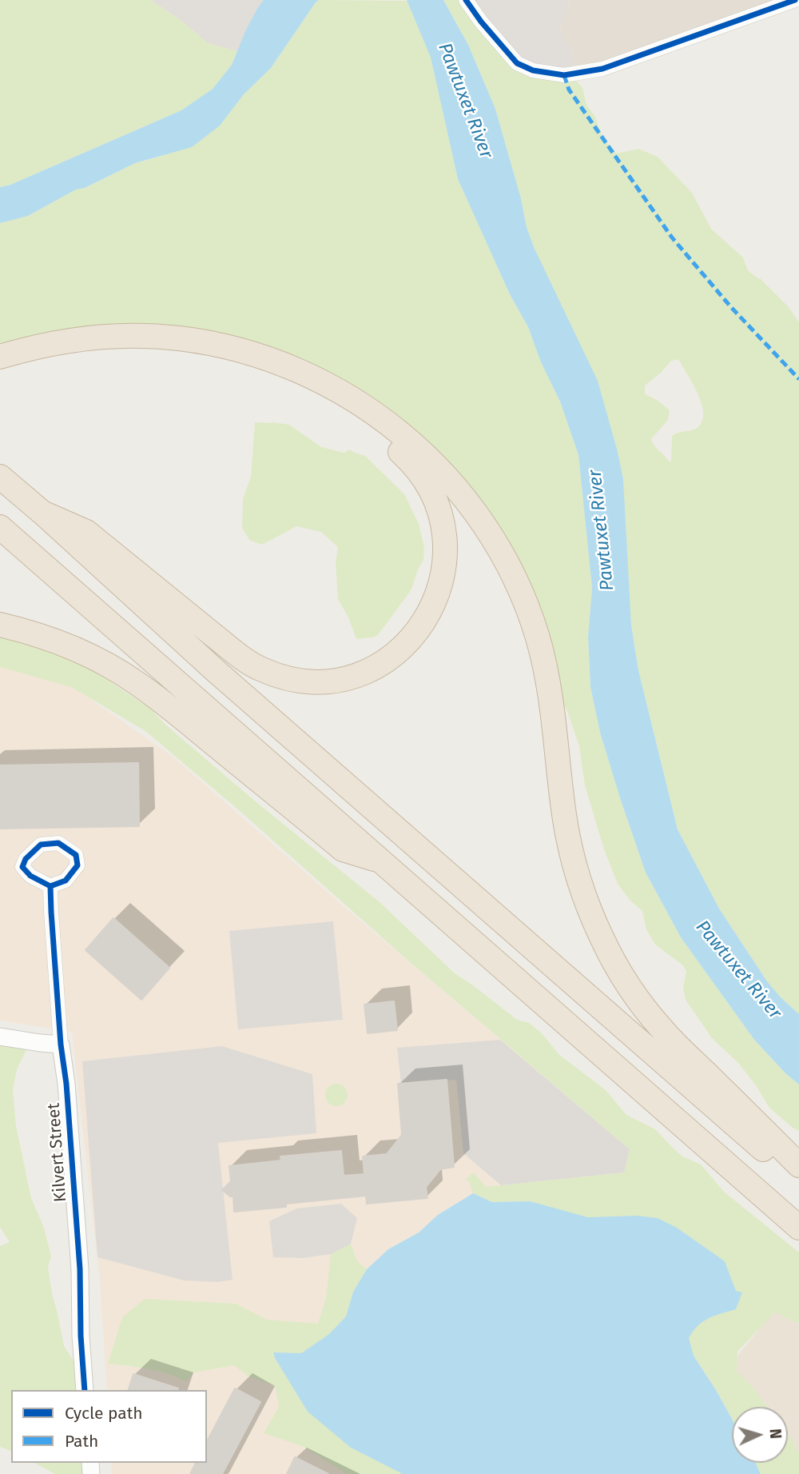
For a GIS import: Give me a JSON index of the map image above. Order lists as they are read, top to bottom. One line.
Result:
{"streets":{"street":["Kilvert Street"]},"water":["Pawtuxet River"],"legend":["Cycle path","Path"],"north":"right"}
